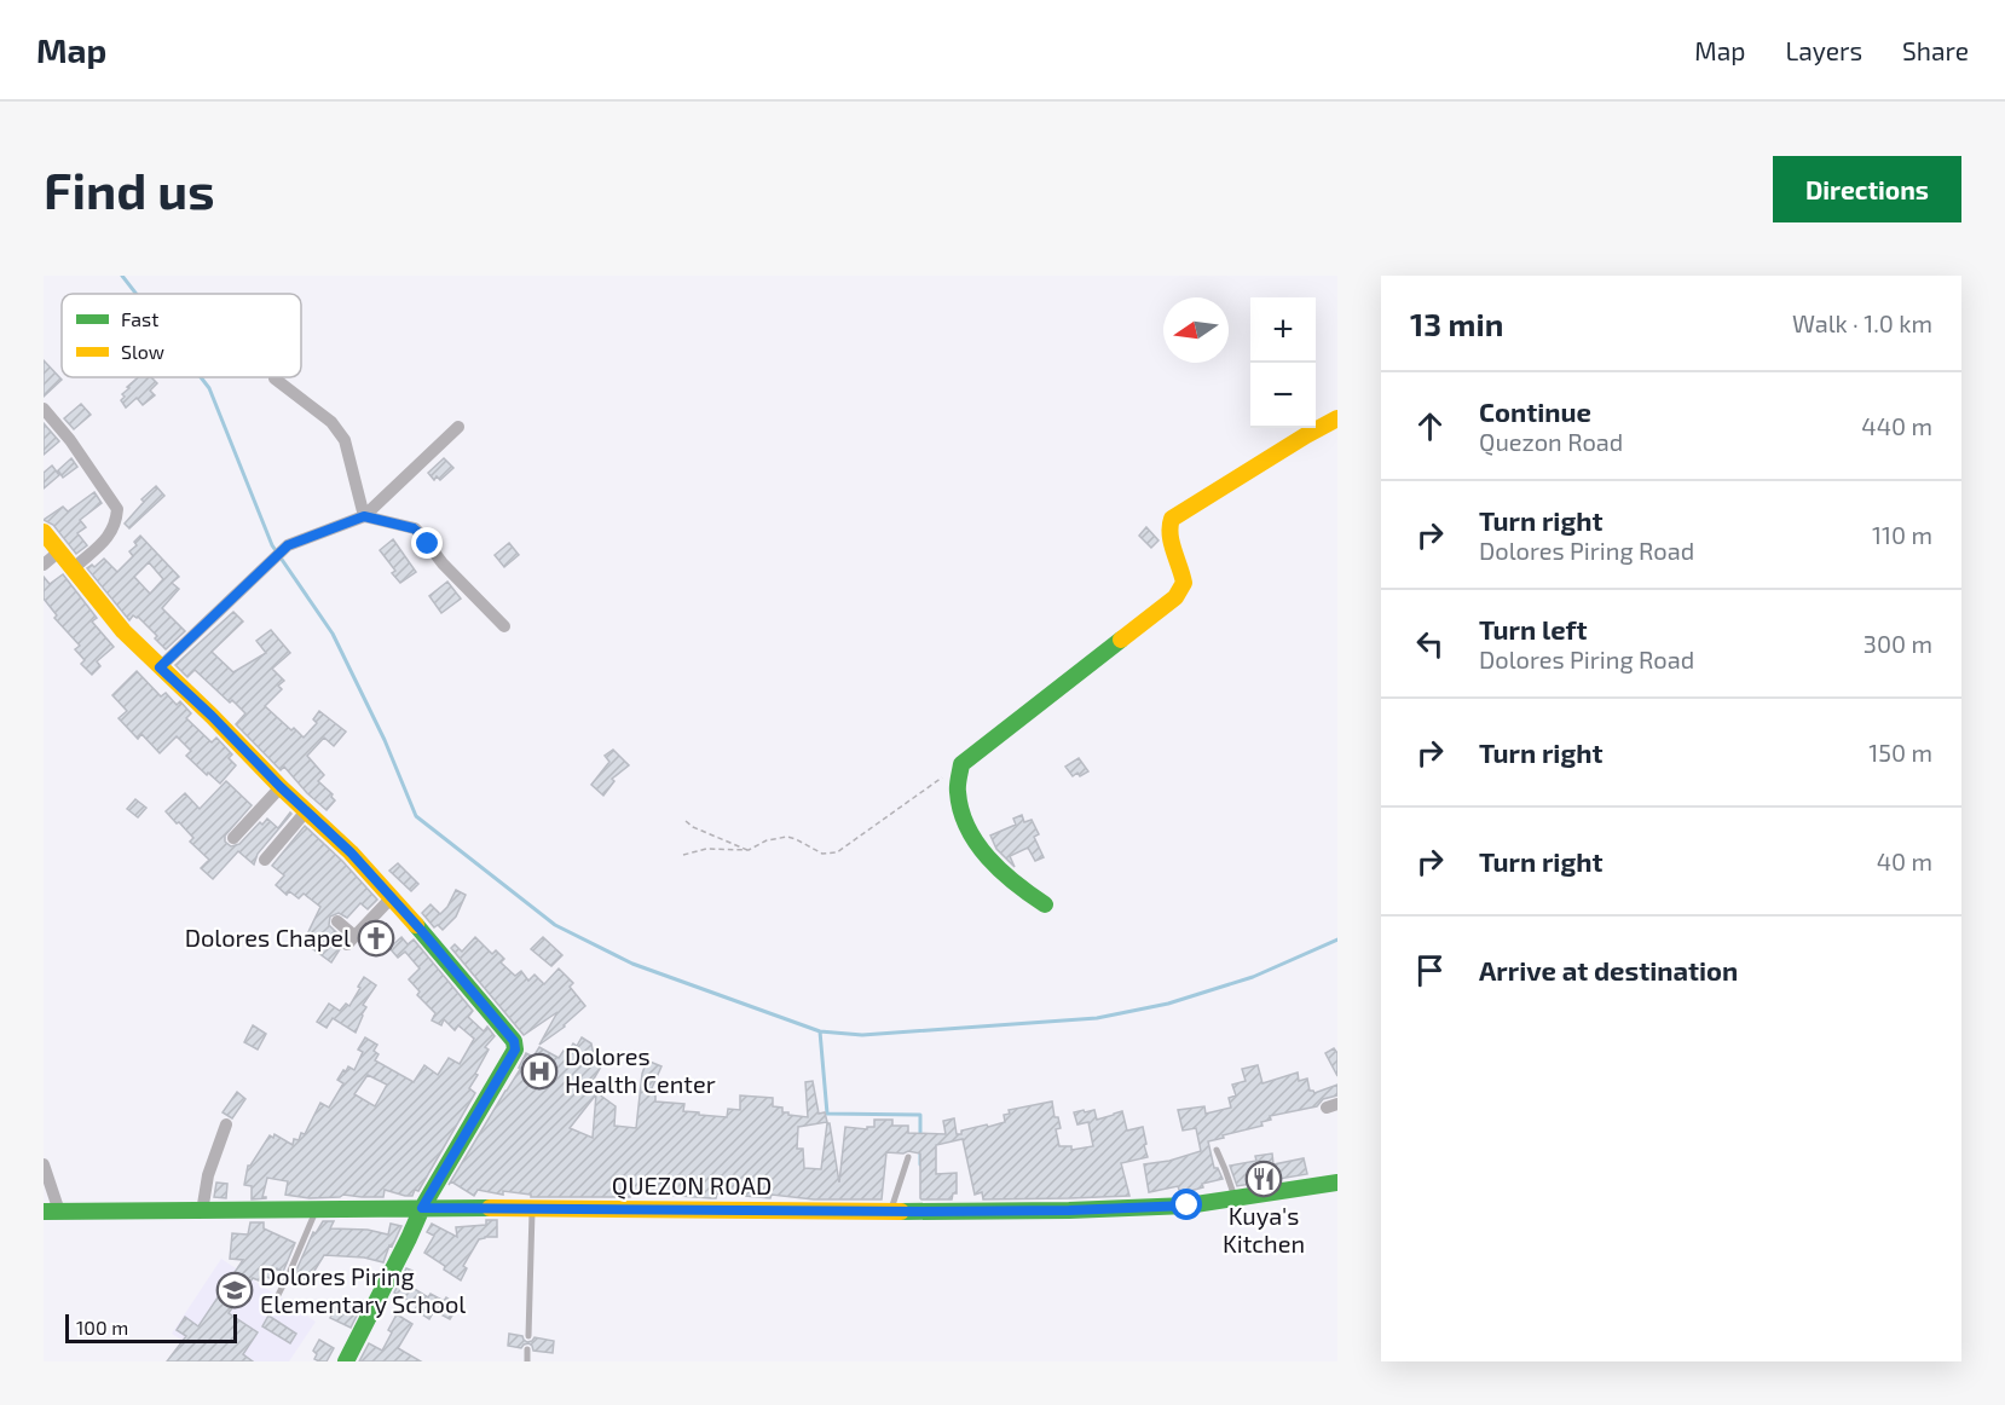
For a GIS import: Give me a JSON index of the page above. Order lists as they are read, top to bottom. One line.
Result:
{"streets":{"street":["QUEZON ROAD"]},"places":{"church":["Dolores Chapel"],"hospital":["Dolores Health Center"],"restaurant":["Kuya's Kitchen"],"school or university":["Dolores Piring Elementary School"]},"legend":["Fast","Slow"],"scale_bar":"100 m","north":"left","page":{"header":"Map","nav":["Map","Layers","Share"],"buttons":"Directions","title":"Find us","heading":["13 min","Walk · 1.0 km"],"map_buttons":["+","−"],"list":[["Continue","Quezon Road","440 m"],["Turn right","Dolores Piring Road","110 m"],["Turn left","Dolores Piring Road","300 m"],["Turn right","150 m"],["Turn right","40 m"],"Arrive at destination"],"scale":"100 m"}}
